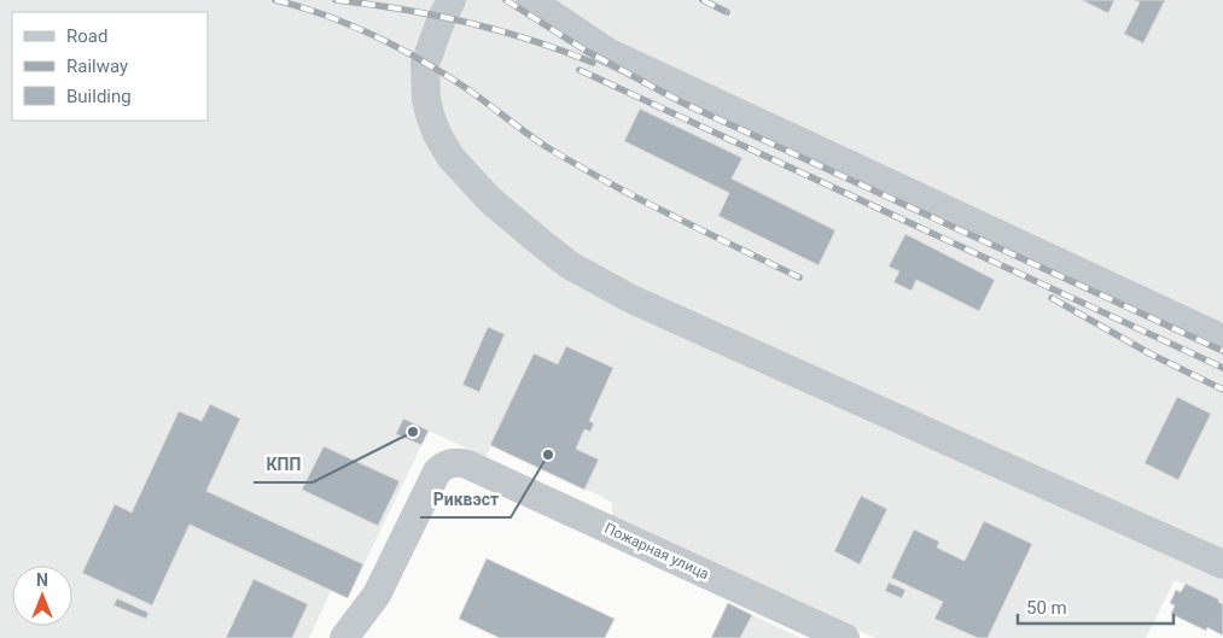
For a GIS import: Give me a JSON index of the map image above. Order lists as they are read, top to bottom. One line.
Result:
{"streets":{"street":["Пожарная улица"]},"places":["КПП","Риквэст"],"legend":["Road","Railway","Building"],"scale_bar":"50 m","north":"top"}
